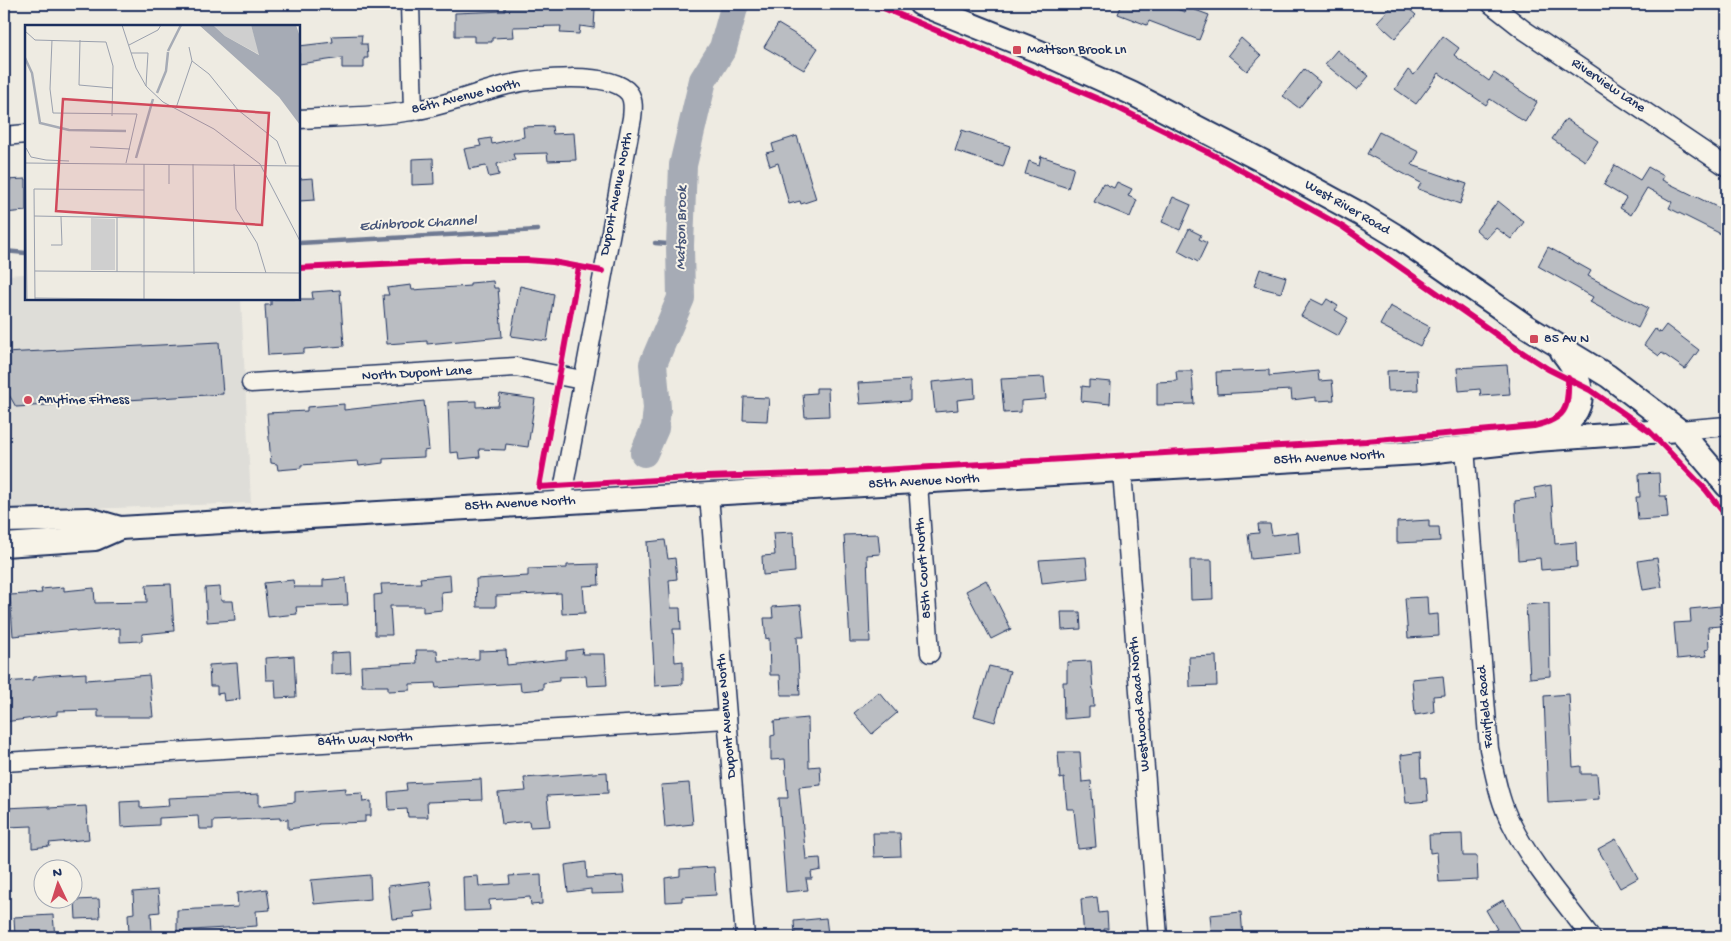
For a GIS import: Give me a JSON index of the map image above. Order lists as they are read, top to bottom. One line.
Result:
{"streets":{"street":["Riverview Lane","86th Avenue North","Dupont Avenue North","West River Road","North Dupont Lane","85th Avenue North","85th Court North","Westwood Road North","Fairfield Road","84th Way North"]},"crossings":[["86th Avenue North","Dupont Avenue North"],["Dupont Avenue North","North Dupont Lane"],["Dupont Avenue North","85th Avenue North"],["Dupont Avenue North","84th Way North"],["West River Road","85th Avenue North"],["85th Avenue North","85th Court North"],["85th Avenue North","Westwood Road North"],["85th Avenue North","Fairfield Road"]],"water":["Edinbrook Channel","Matson Brook"],"places":{"transit":["Mattson Brook Ln","85 Av N"],"other":["Anytime Fitness"]},"north":"top"}
